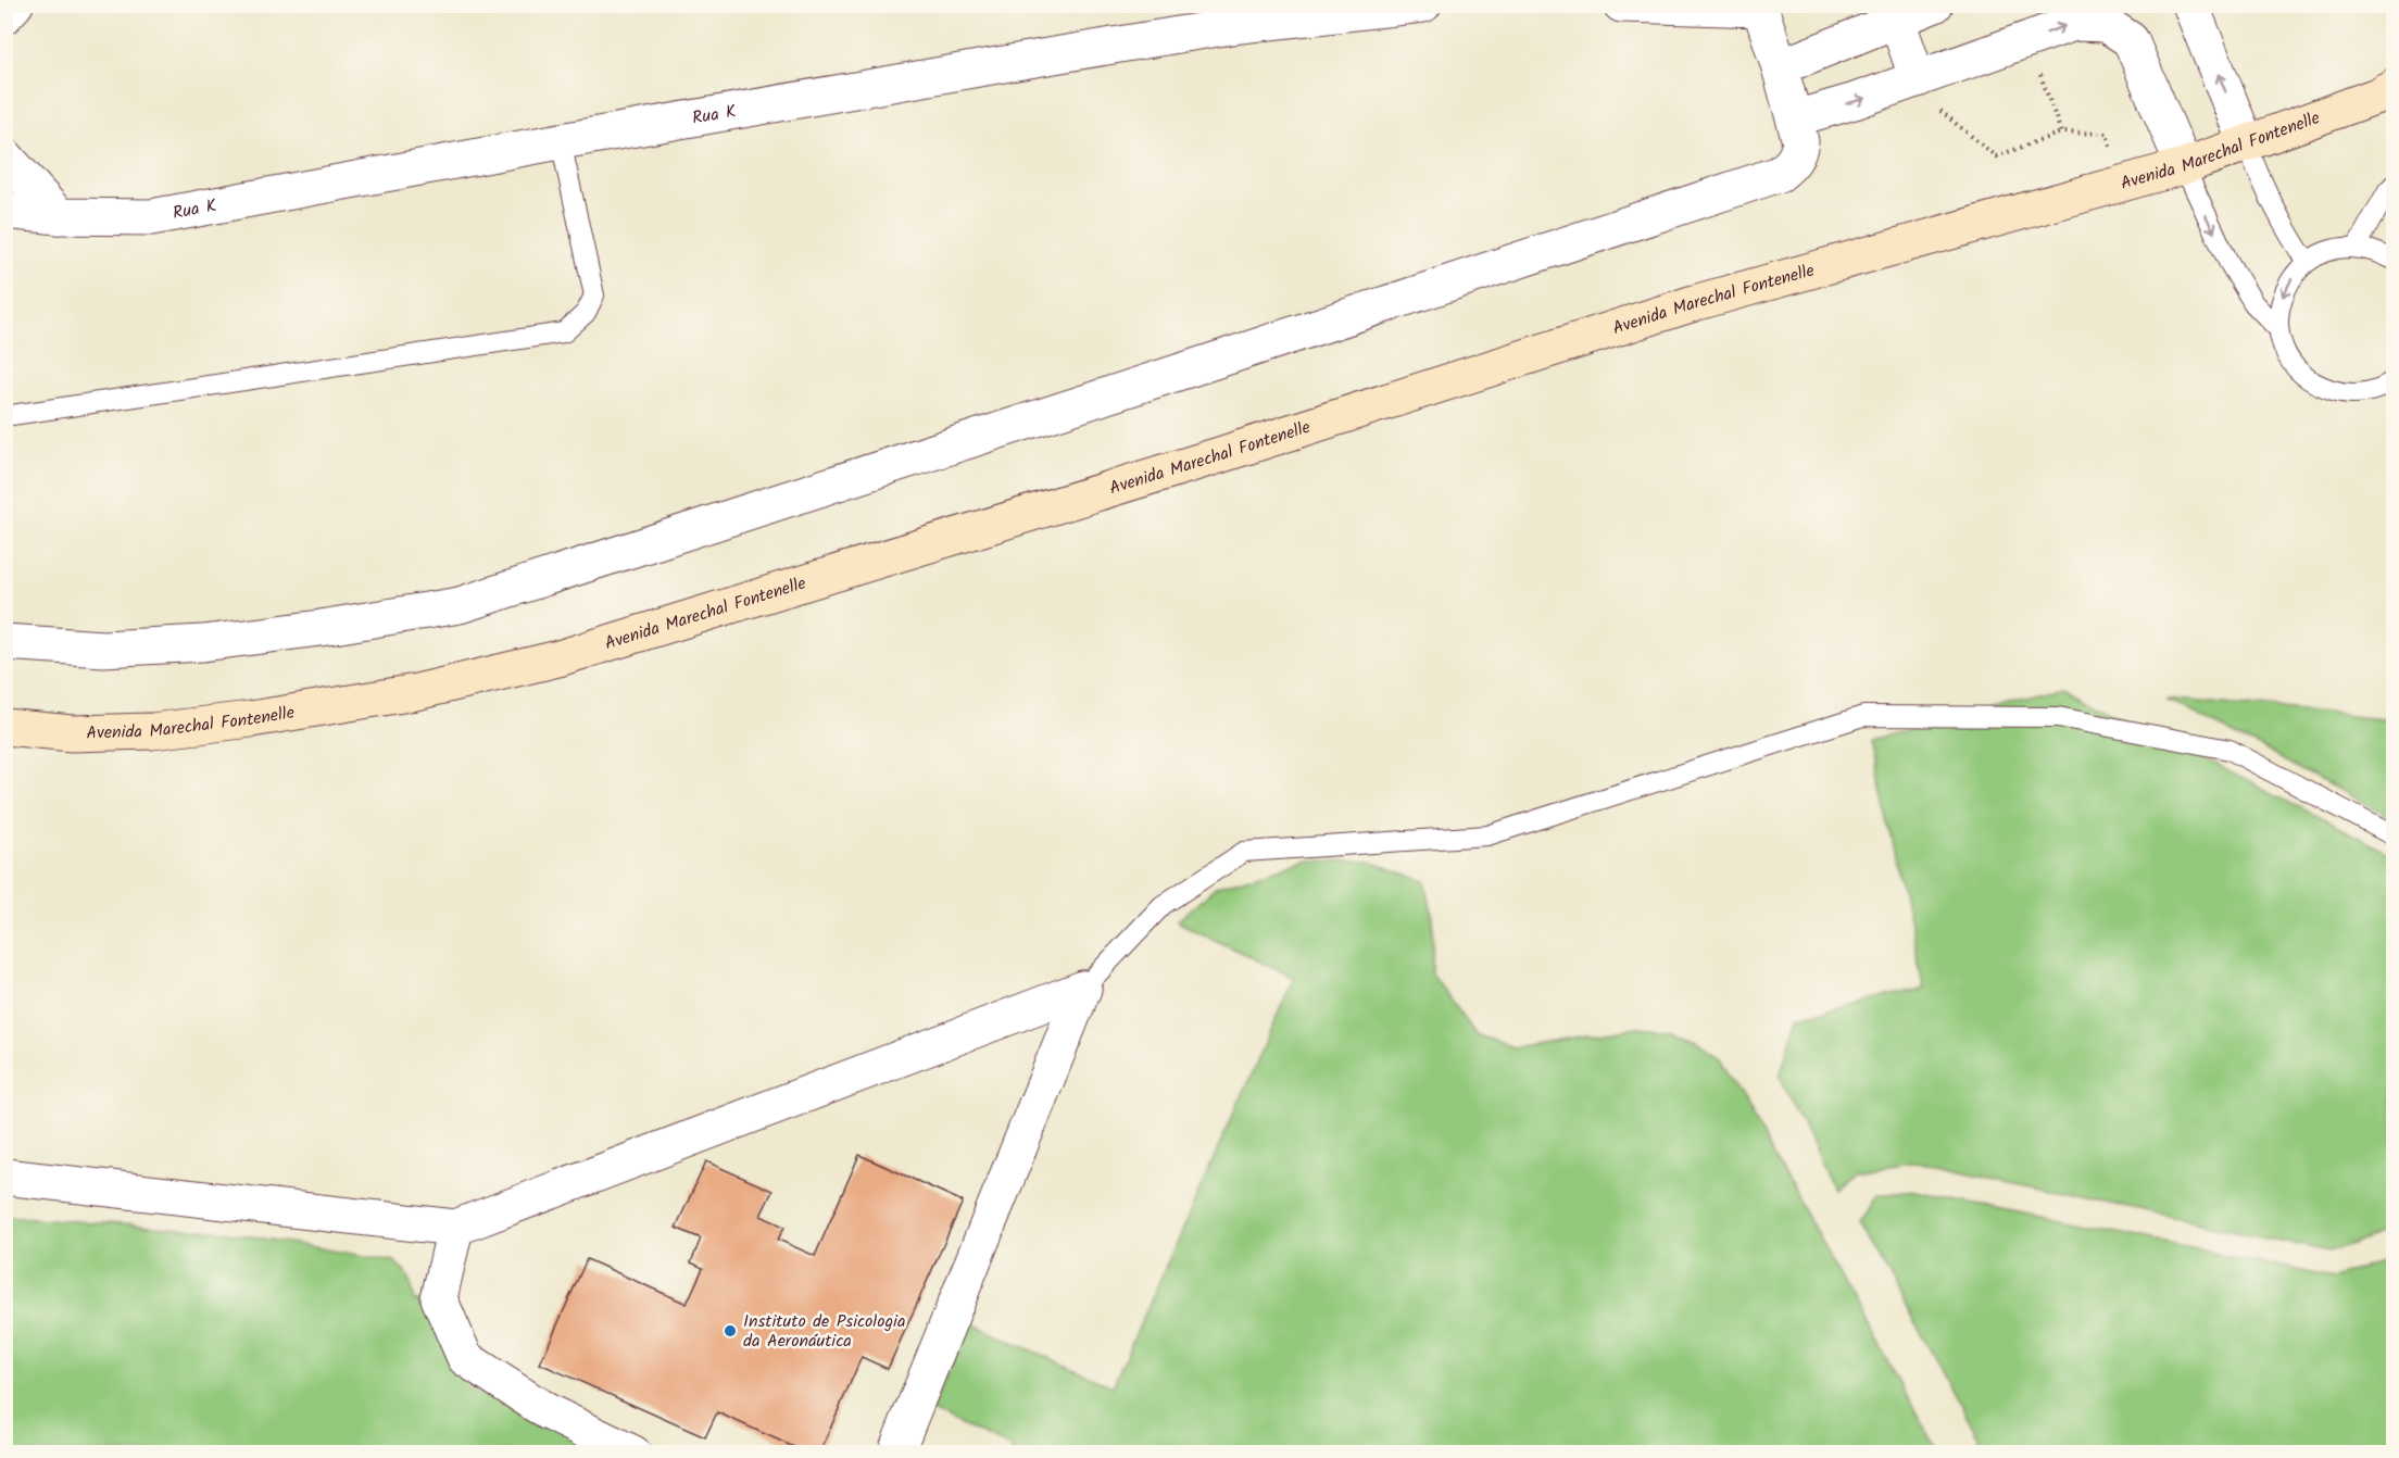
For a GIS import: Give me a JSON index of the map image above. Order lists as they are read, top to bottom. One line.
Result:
{"streets":{"main road":["Avenida Marechal Fontenelle"],"street":["Rua K"]},"places":["Instituto de Psicologia da Aeronáutica"]}
